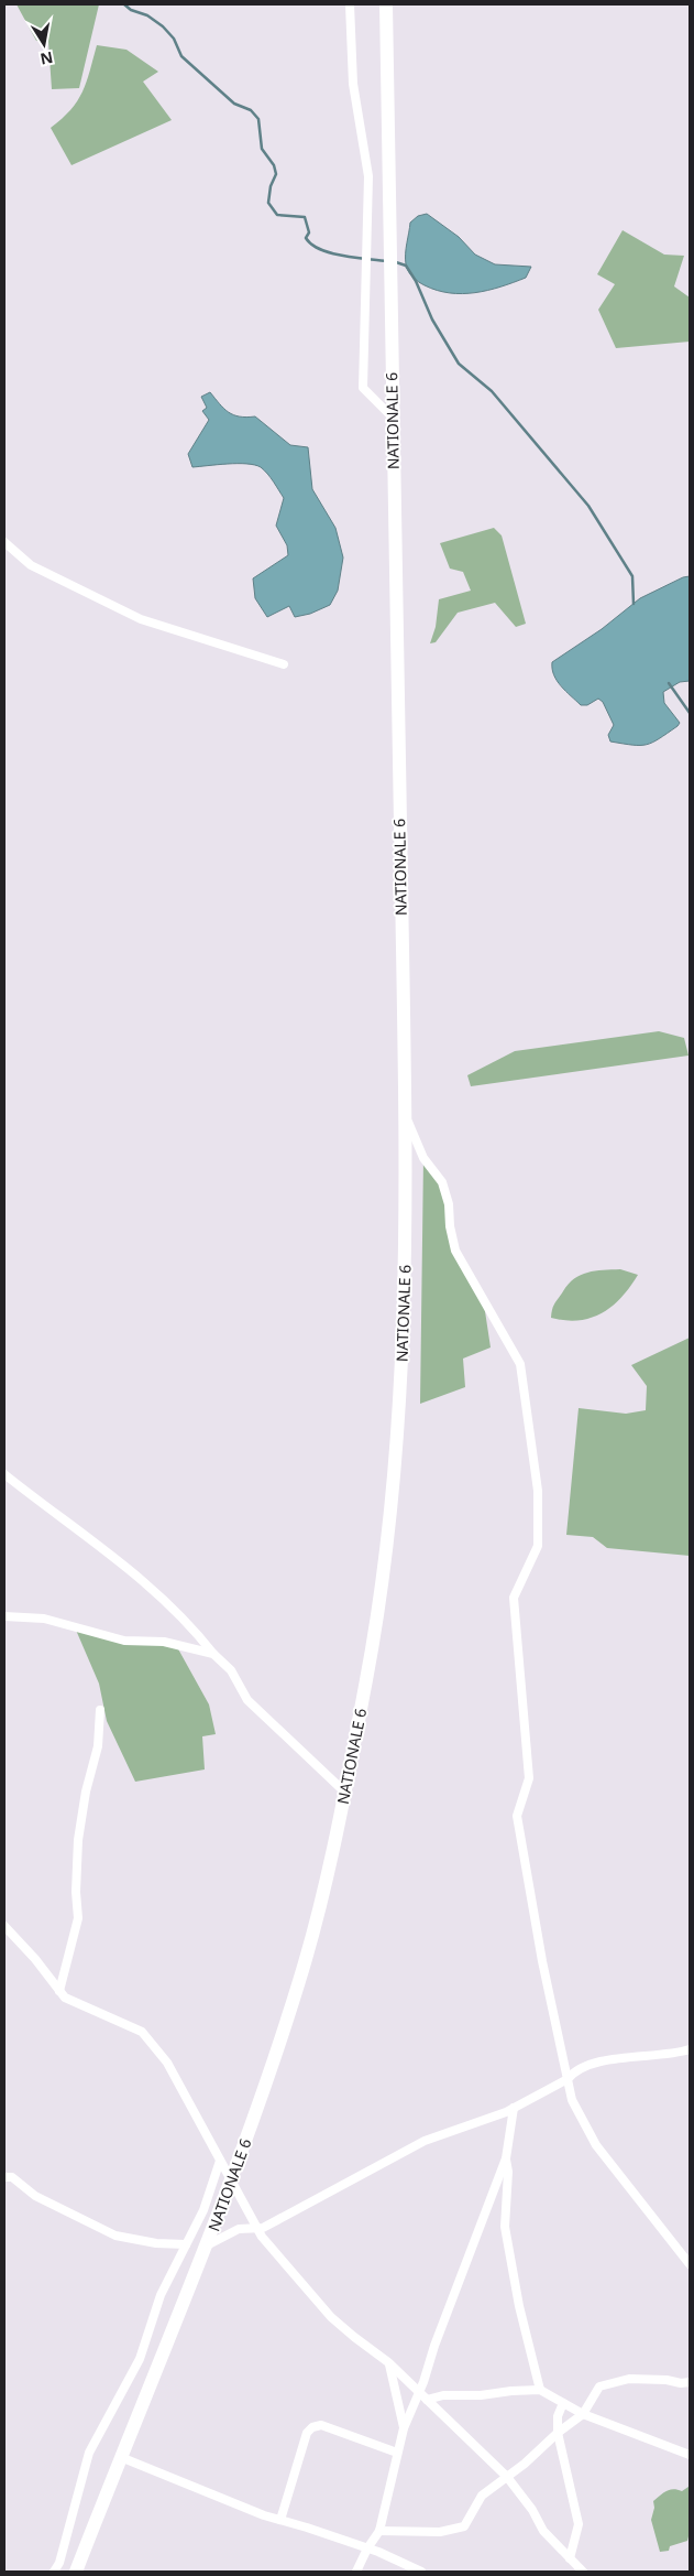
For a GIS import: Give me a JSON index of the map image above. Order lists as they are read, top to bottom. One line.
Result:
{"streets":{"main road":["NATIONALE 6"]},"north":"bottom"}
